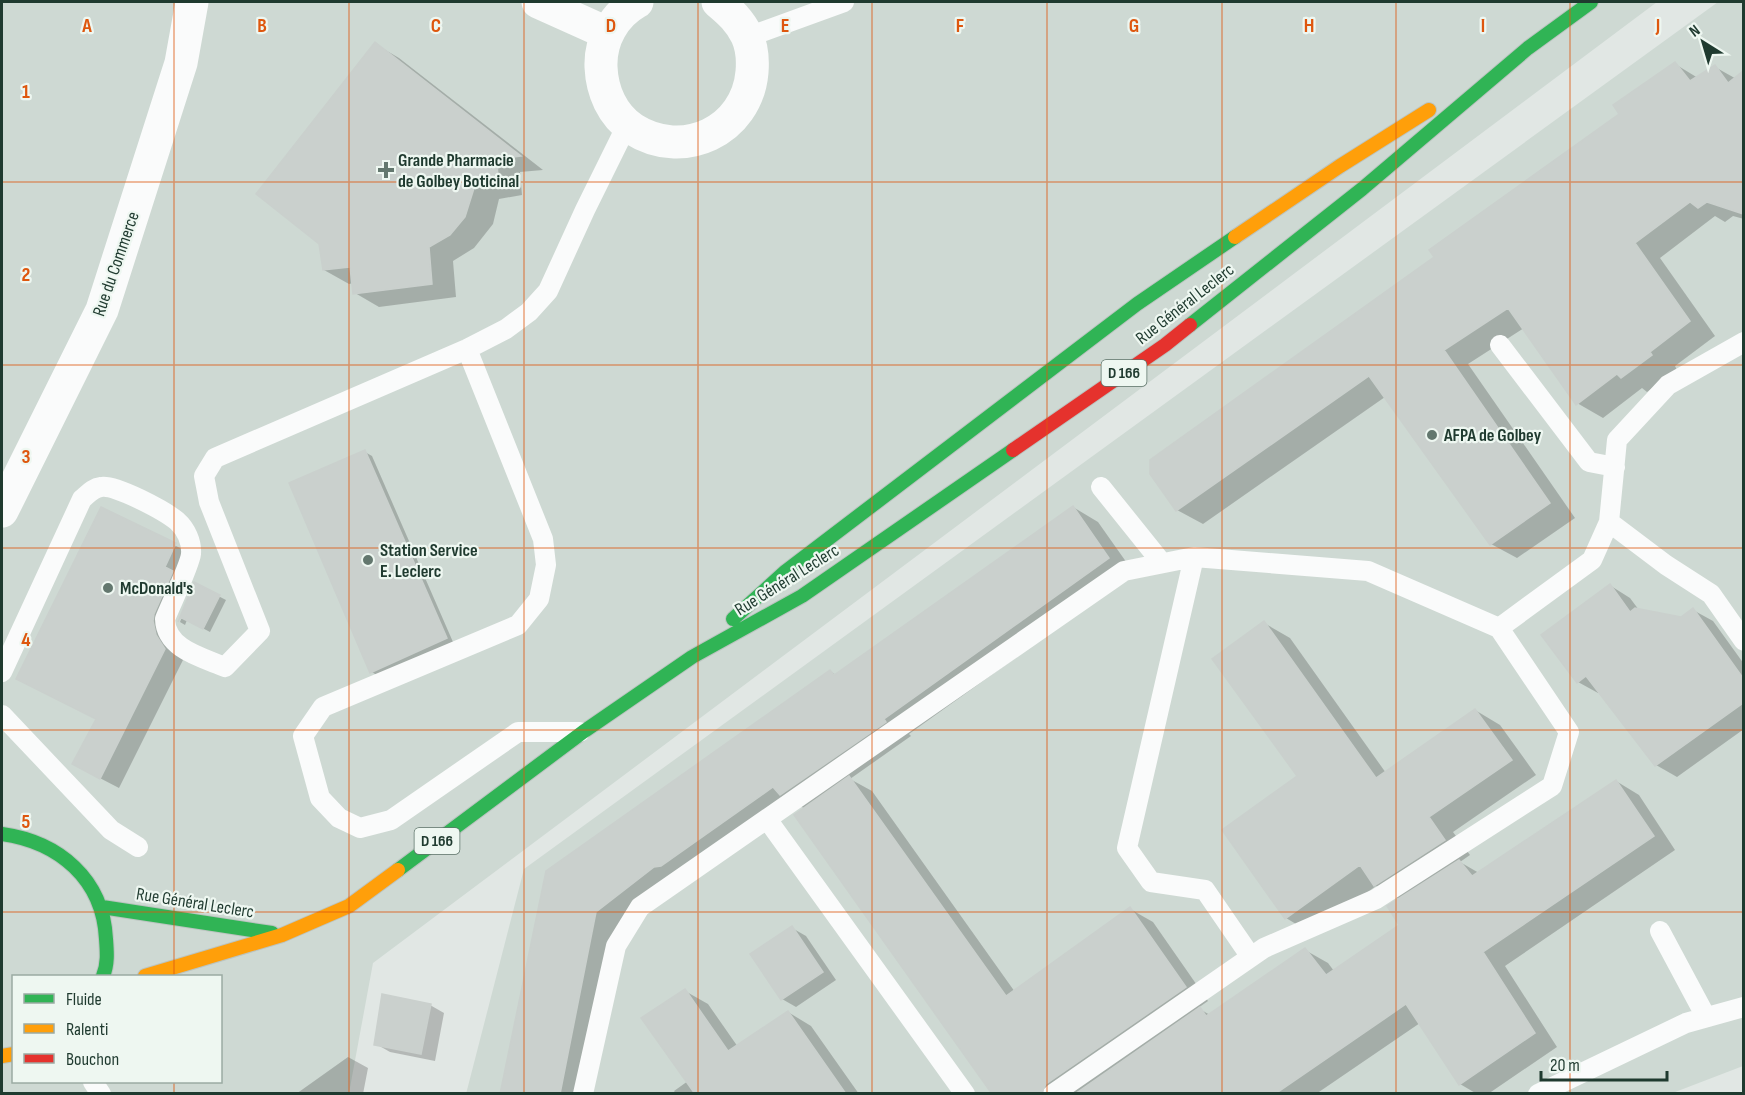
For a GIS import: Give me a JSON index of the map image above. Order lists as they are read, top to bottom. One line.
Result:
{"streets":{"main road":["Rue Général Leclerc","D 166"],"street":["Rue du Commerce"]},"places":{"health":["Grande Pharmacie de Golbey Boticinal"],"other":["AFPA de Golbey","Station Service E. Leclerc","McDonald's"]},"legend":["Fluide","Ralenti","Bouchon"],"scale_bar":"20 m","north":"top left","grid":{"columns":["A","B","C","D","E","F","G","H","I","J"],"rows":["1","2","3","4","5"]}}
